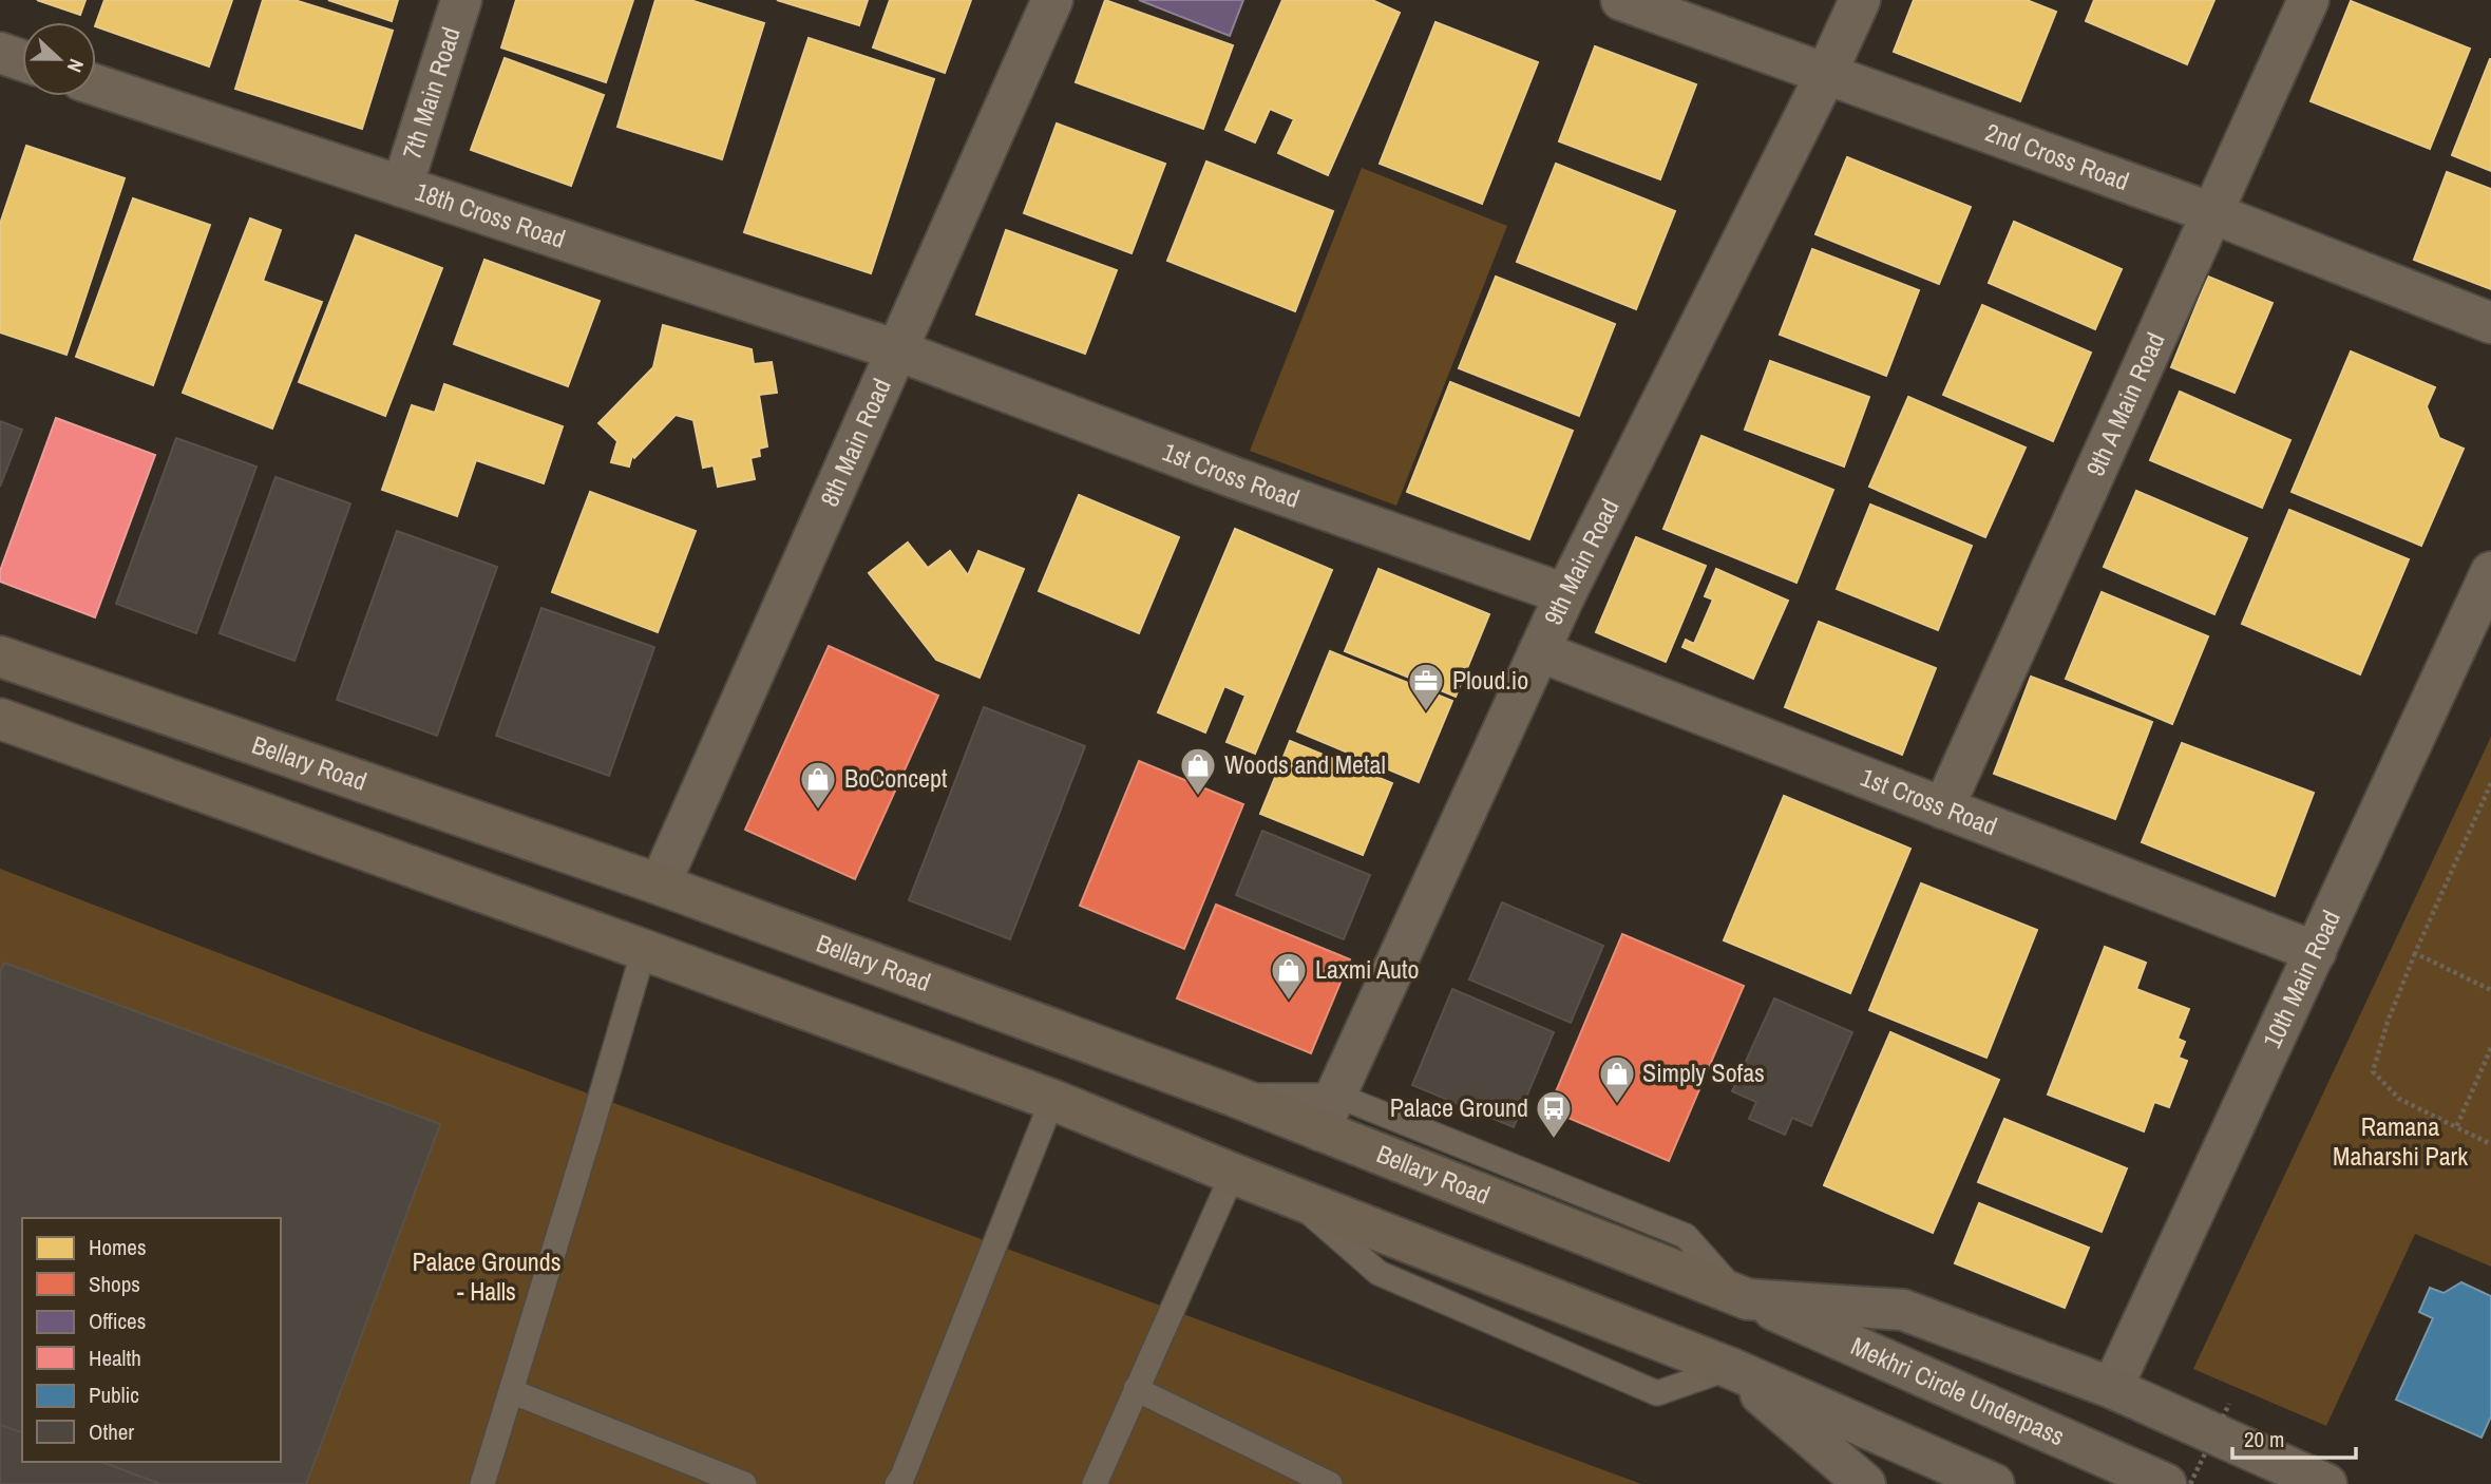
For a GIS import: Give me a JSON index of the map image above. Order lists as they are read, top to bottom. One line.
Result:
{"streets":{"highway":["Mekhri Circle Underpass"],"main road":["Bellary Road"],"street":["7th Main Road","2nd Cross Road","18th Cross Road","9th A Main Road","8th Main Road","1st Cross Road","9th Main Road","10th Main Road"]},"crossings":[["7th Main Road","18th Cross Road"],["2nd Cross Road","9th A Main Road"],["2nd Cross Road","9th Main Road"],["18th Cross Road","8th Main Road"],["18th Cross Road","1st Cross Road"],["9th A Main Road","1st Cross Road"],["8th Main Road","1st Cross Road"],["8th Main Road","Bellary Road"],["1st Cross Road","9th Main Road"],["1st Cross Road","10th Main Road"],["9th Main Road","Bellary Road"],["Bellary Road","Mekhri Circle Underpass"]],"parks":["Ramana Maharshi Park","Palace Grounds - Halls"],"places":{"office":["Ploud.io"],"shop":["Woods and Metal","BoConcept","Laxmi Auto","Simply Sofas"],"bus stop":["Palace Ground"]},"legend":["Homes","Shops","Offices","Health","Public","Other"],"scale_bar":"20 m","north":"right"}
